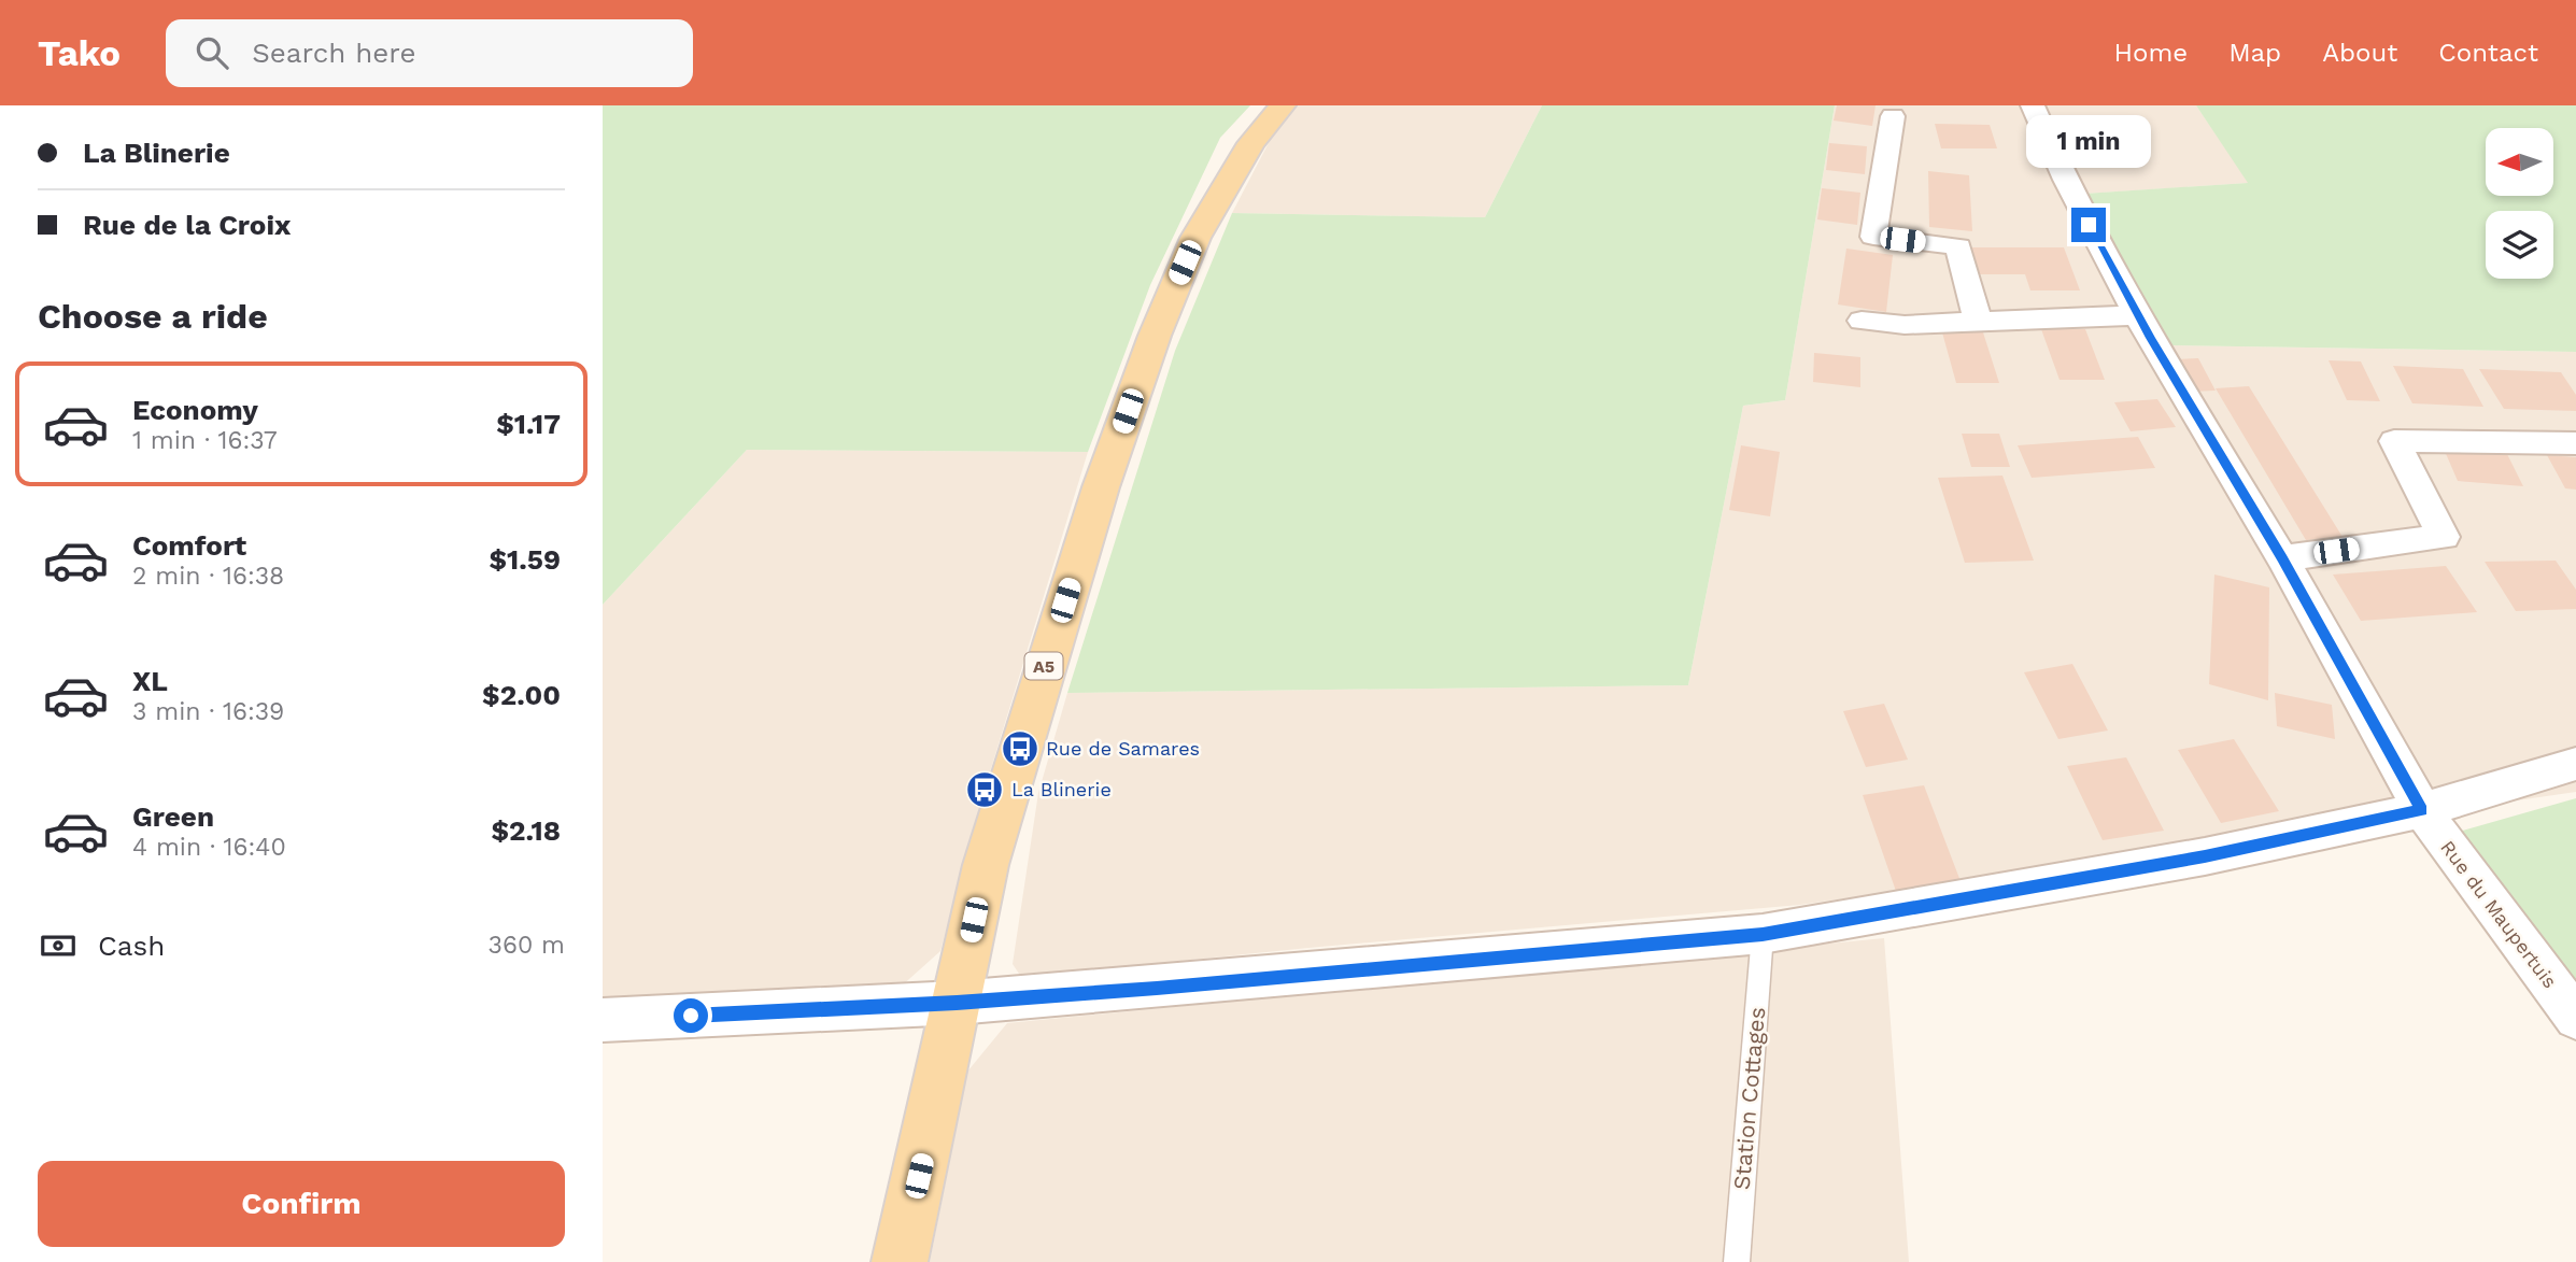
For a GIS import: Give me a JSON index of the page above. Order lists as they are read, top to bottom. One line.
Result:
{"streets":{"main road":["A5"],"street":["Rue du Maupertuis"],"lane":["Station Cottages"]},"places":{"bus stop":["Rue de Samares","La Blinerie"]},"north":"left","page":{"header":"Tako","search":"Search here","nav":["Home","Map","About","Contact"],"banner":["La Blinerie","Rue de la Croix"],"bubble":"1 min","heading":"Choose a ride","list":[{"name":"Economy","note":"1 min · 16:37","value":"$1.17"},{"name":"Comfort","note":"2 min · 16:38","value":"$1.59"},{"name":"XL","note":"3 min · 16:39","value":"$2.00"},{"name":"Green","note":"4 min · 16:40","value":"$2.18"}],"pay":["Cash","360 m"],"buttons":"Confirm"}}
